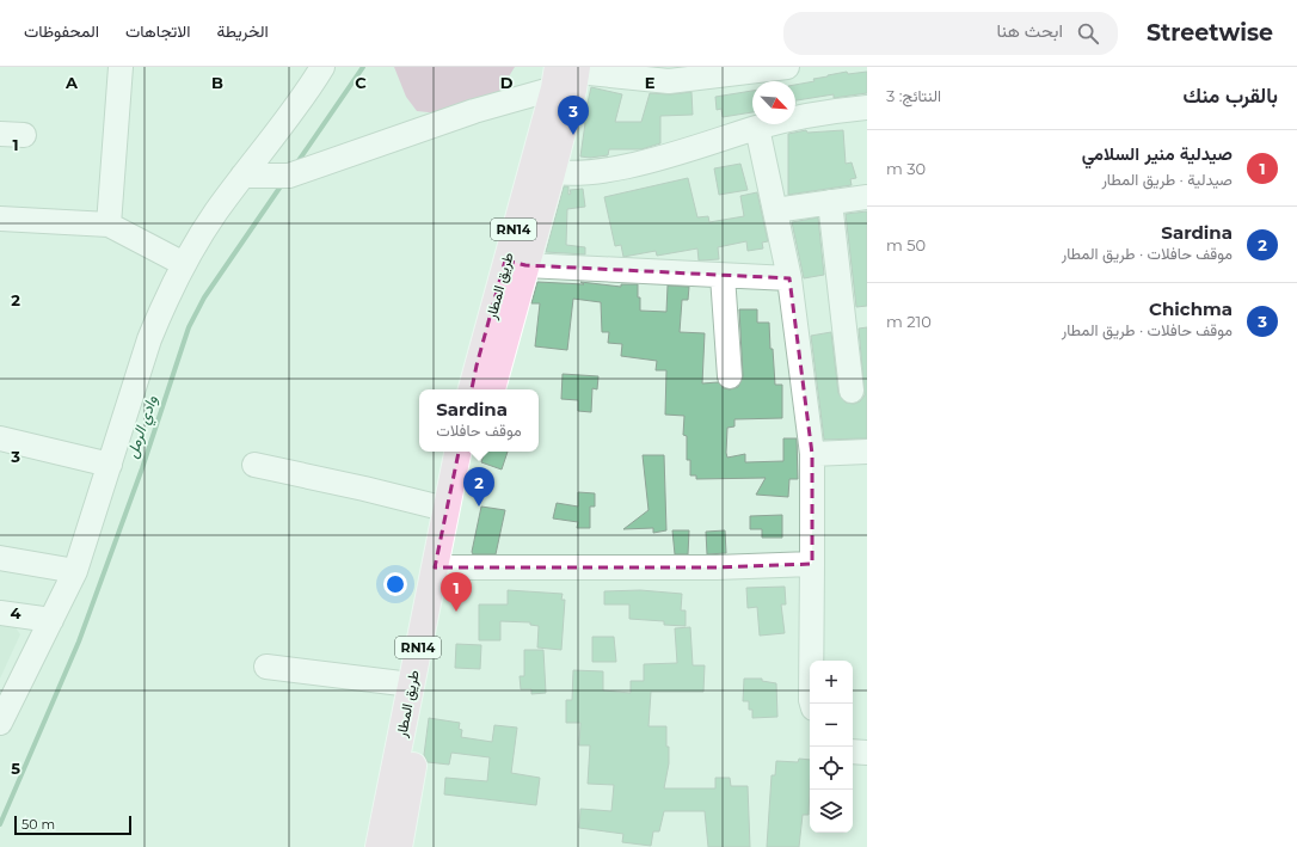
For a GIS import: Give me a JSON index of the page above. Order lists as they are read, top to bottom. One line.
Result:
{"streets":{"main road":["RN14","طريق المطار"]},"water":["وادي الرمل"],"scale_bar":"50 m","north":"bottom right","page":{"header":"Streetwise","search":"ابحث هنا","nav":["الخريطة","الاتجاهات","المحفوظات"],"heading":["بالقرب منك","النتائج: 3"],"pins":["3","2","1"],"list":[{"mark":"1","name":"صيدلية منير السلامي","note":"صيدلية · طريق المطار","value":"30 m"},{"mark":"2","name":"Sardina","note":"موقف حافلات · طريق المطار","value":"50 m"},{"mark":"3","name":"Chichma","note":"موقف حافلات · طريق المطار","value":"210 m"}],"popup":["Sardina","موقف حافلات"],"map_buttons":["+","−"],"scale":"50 m"},"grid":{"columns":["A","B","C","D","E"],"rows":["1","2","3","4","5"]}}
